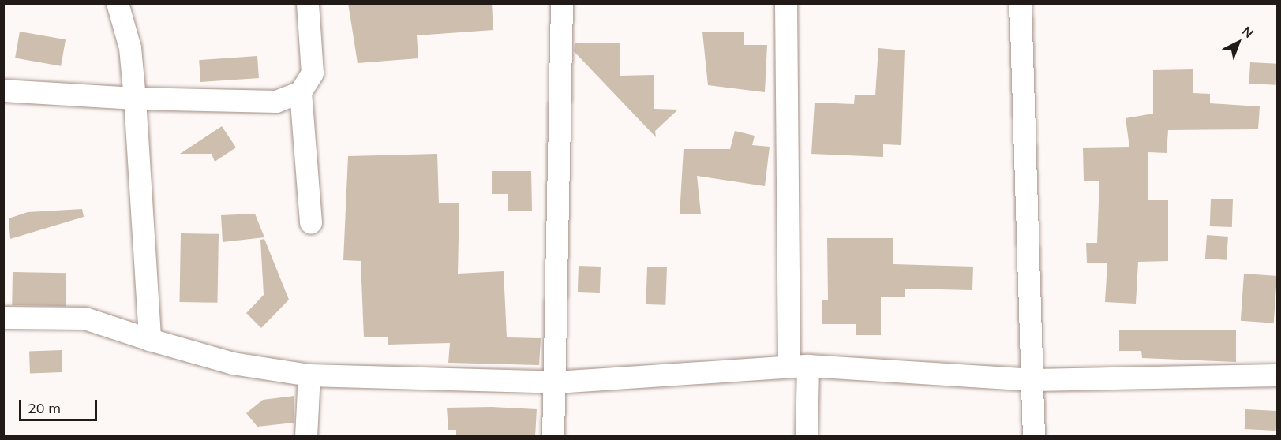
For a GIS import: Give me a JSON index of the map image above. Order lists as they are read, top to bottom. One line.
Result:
{"scale_bar":"20 m","north":"top right"}
